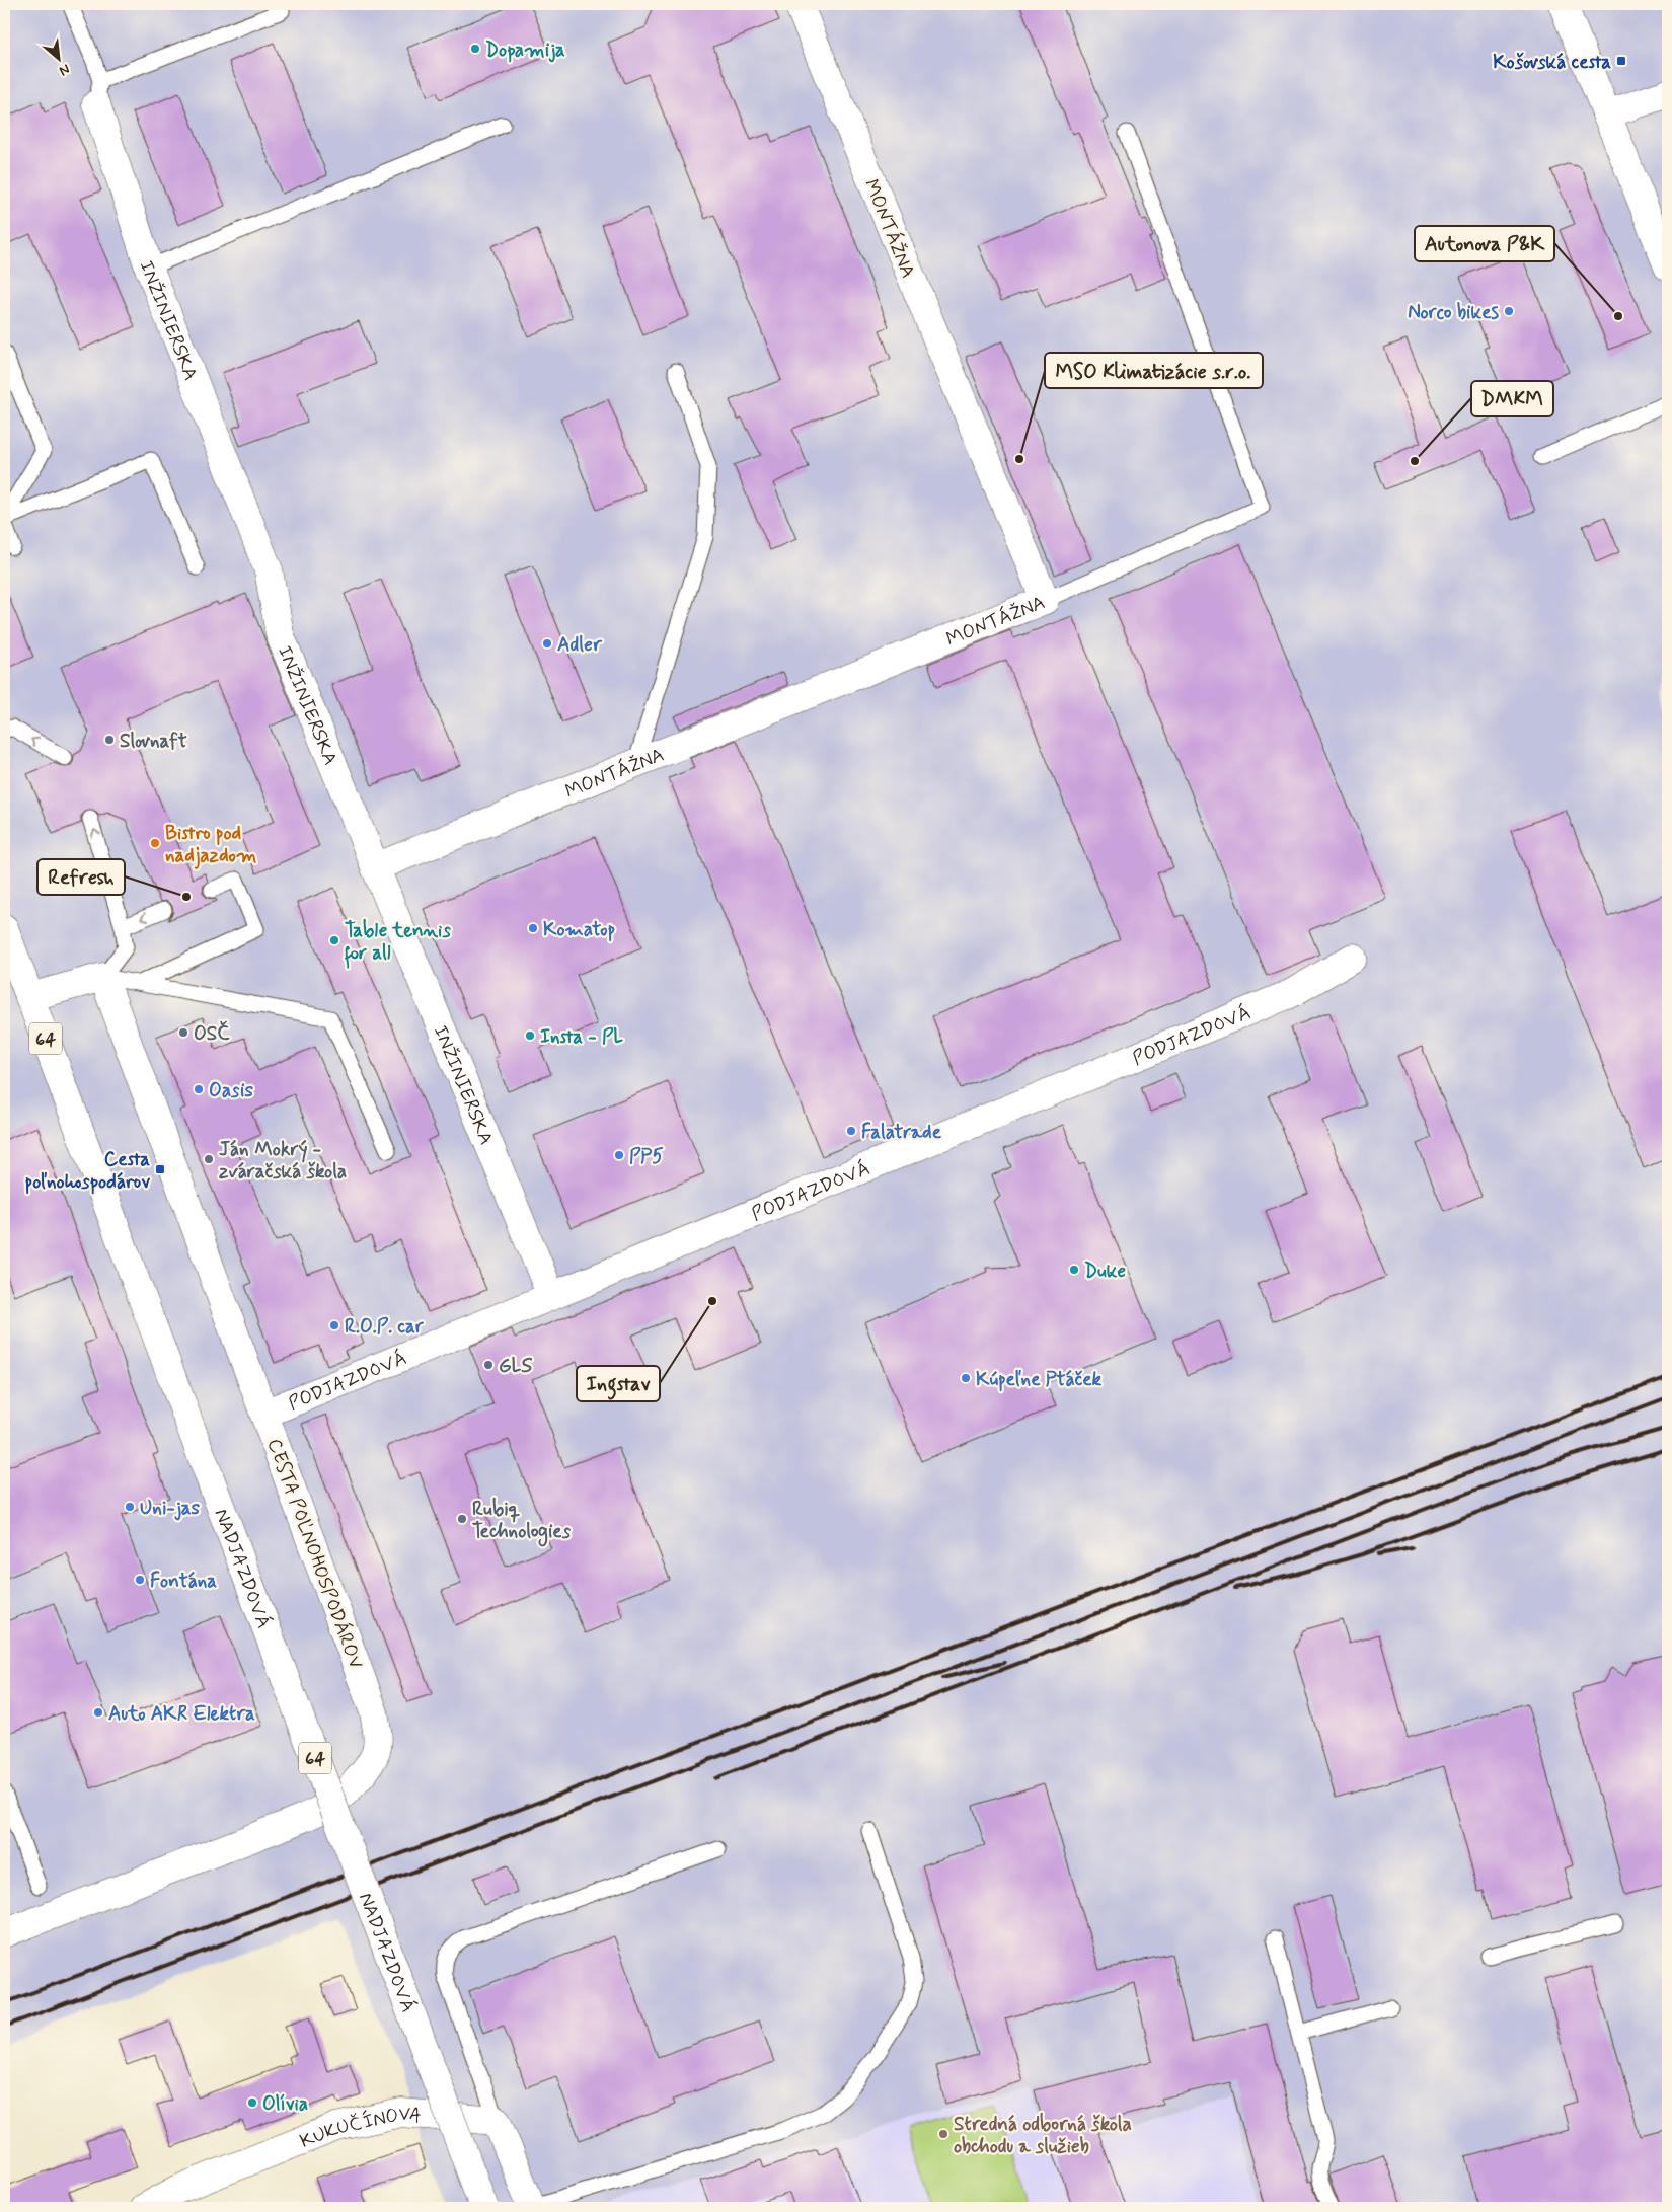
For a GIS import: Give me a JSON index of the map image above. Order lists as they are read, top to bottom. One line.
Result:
{"streets":{"street":["MONTÁŽNA","INŽINIERSKA","PODJAZDOVÁ","64","CESTA POĽNOHOSPODÁROV","NADJAZDOVÁ","KUKUČÍNOVA"]},"crossings":[["MONTÁŽNA","INŽINIERSKA"],["INŽINIERSKA","PODJAZDOVÁ"],["PODJAZDOVÁ","CESTA POĽNOHOSPODÁROV"]],"places":{"other":["Dopamija","Norco bikes","Autonova P&K","MSO Klimatizácie s.r.o.","DMKM","Adler","Slovnaft","Bistro pod nadjazdom","Refresh","Komatop","Table tennis for all","OSČ","Insta - PL","Oasis","Falatrade","PP5","Ján Mokrý - zváračská škola","Duke","Ingstav","R.O.P. car","GLS","Kúpeľne Ptáček","Uni-jas","Rubiq Technologies","Fontána","Auto AKR Elektra","Olívia","Stredná odborná škola obchodu a služieb"],"transit":["Košovská cesta","Cesta poľnohospodárov"]},"north":"bottom right"}
